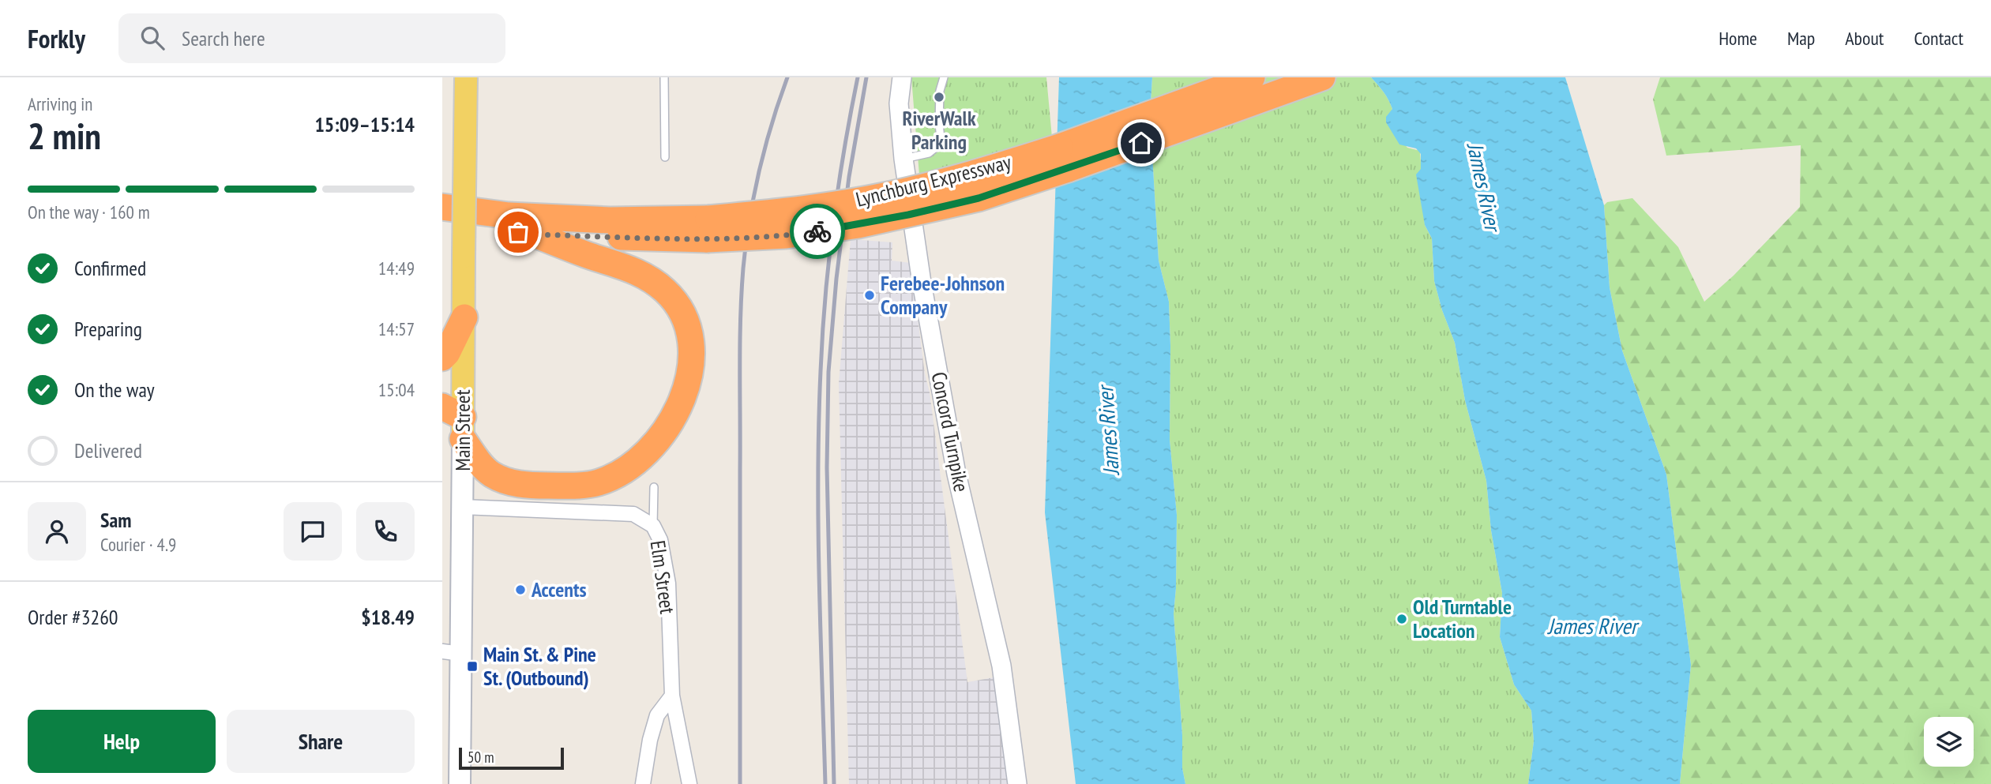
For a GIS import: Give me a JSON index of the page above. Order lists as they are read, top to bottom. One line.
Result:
{"streets":{"highway":["Lynchburg Expressway"],"main road":["Main Street"],"street":["Concord Turnpike","Elm Street"]},"crossings":[["Main Street","Elm Street"]],"water":["James River"],"places":{"other":["RiverWalk Parking","Ferebee-Johnson Company","Accents","Old Turntable Location"],"transit":["Main St. & Pine St. (Outbound)"]},"scale_bar":"50 m","page":{"header":"Forkly","search":"Search here","nav":["Home","Map","About","Contact"],"heading":["2 min","Arriving in","15:09–15:14"],"panel":["Sam","Courier · 4.9","Order #3260","$18.49"],"bar":"On the way · 160 m","list":[["Confirmed","14:49"],["Preparing","14:57"],["On the way","15:04"],"Delivered"],"buttons":["Help","Share"],"scale":"50 m"}}
